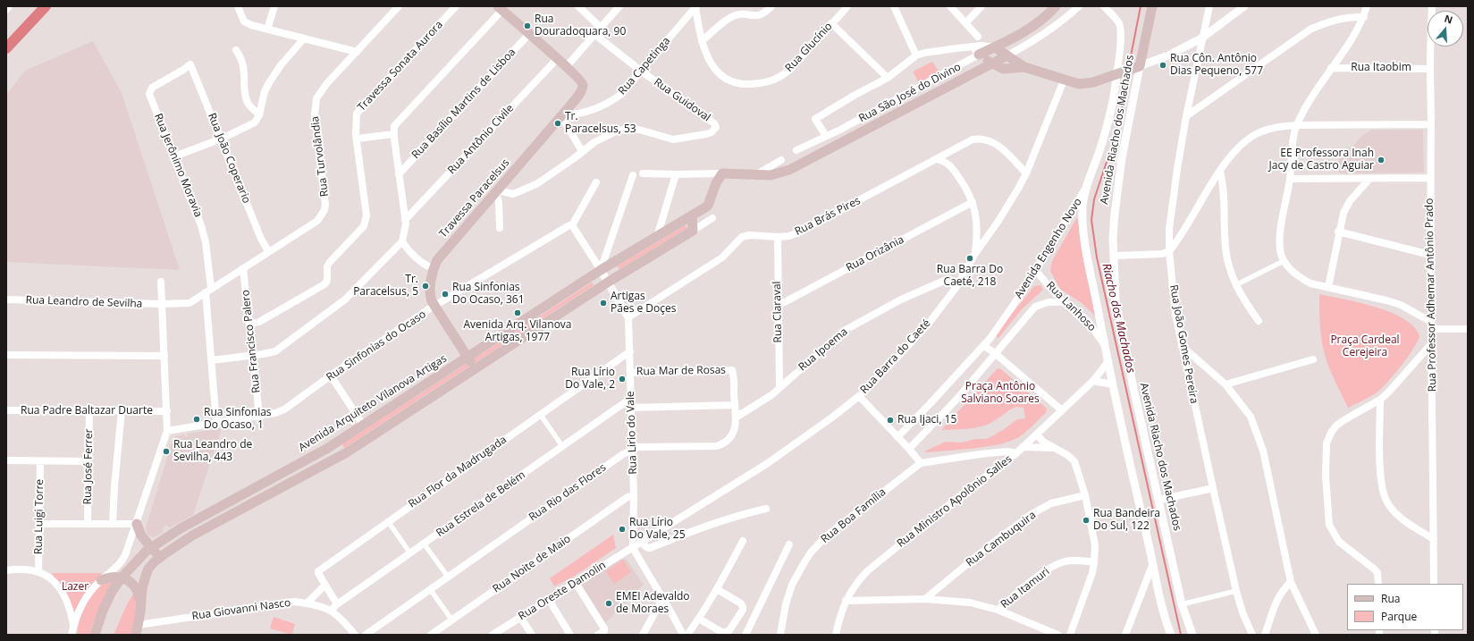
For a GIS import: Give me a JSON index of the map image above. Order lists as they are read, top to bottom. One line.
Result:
{"streets":{"main road":["Rua São José do Divino","Avenida Riacho dos Machados","Travessa Paracelsus","Avenida Arquiteto Vilanova Artigas"],"street":["Rua Glucínio","Travessa Sonata Aurora","Rua Capetinga","Rua Itaobim","Rua Guidoval","Rua Basílio Martins de Lisboa","Rua Antônio Civile","Rua Turvolândia","Rua João Coperario","Rua Jerônimo Moravia","Rua Brás Pires","Avenida Engenho Novo","Rua Orizânia","Rua Professor Adhemar Antônio Prado","Rua Leandro de Sevilha","Rua Lanhoso","Rua Claraval","Rua Francisco Palero","Rua João Gomes Pereira","Rua Sinfonias do Ocaso","Rua Ipoema","Rua Barra do Caeté","Rua Mar de Rosas","Rua Padre Baltazar Duarte","Rua Lirio do Vale","Rua José Ferrer","Rua Flor da Madrugada","Rua Rio das Flores","Rua Ministro Apolônio Salles","Rua Estrela de Belém","Rua Boa Família","Rua Luigi Torre","Rua Cambuquira","Rua Noite de Maio","Rua Itamuri","Rua Oreste Damolin","Rua Giovanni Nasco"]},"crossings":[["Travessa Sonata Aurora","Rua Francisco Palero"],["Rua Capetinga","Rua Guidoval"],["Rua Capetinga","Travessa Paracelsus"],["Rua Itaobim","Rua Professor Adhemar Antônio Prado"],["Rua São José do Divino","Avenida Arquiteto Vilanova Artigas"],["Avenida Riacho dos Machados","Avenida Engenho Novo"],["Avenida Riacho dos Machados","Rua Lanhoso"],["Avenida Riacho dos Machados","Rua Ministro Apolônio Salles"],["Rua Turvolândia","Rua João Coperario"],["Rua Turvolândia","Rua Jerônimo Moravia"],["Rua Turvolândia","Rua Leandro de Sevilha"],["Rua Turvolândia","Rua Francisco Palero"],["Rua João Coperario","Rua Jerônimo Moravia"],["Rua Jerônimo Moravia","Rua Sinfonias do Ocaso"],["Travessa Paracelsus","Rua Sinfonias do Ocaso"],["Rua Brás Pires","Rua Claraval"],["Rua Brás Pires","Rua Barra do Caeté"],["Rua Brás Pires","Rua Lirio do Vale"],["Avenida Engenho Novo","Rua Lanhoso"],["Avenida Engenho Novo","Rua Ministro Apolônio Salles"],["Rua Orizânia","Rua Claraval"],["Rua Lanhoso","Rua Ministro Apolônio Salles"],["Rua Claraval","Rua Ipoema"],["Rua Francisco Palero","Rua Sinfonias do Ocaso"],["Rua Ipoema","Rua Barra do Caeté"],["Rua Ipoema","Rua Rio das Flores"],["Rua Barra do Caeté","Rua Lirio do Vale"],["Rua Barra do Caeté","Rua Oreste Damolin"],["Rua Mar de Rosas","Rua Lirio do Vale"],["Rua Mar de Rosas","Rua Rio das Flores"],["Rua Padre Baltazar Duarte","Rua José Ferrer"],["Rua Lirio do Vale","Rua Flor da Madrugada"],["Rua Lirio do Vale","Rua Rio das Flores"],["Rua Lirio do Vale","Rua Estrela de Belém"],["Rua Lirio do Vale","Rua Noite de Maio"],["Rua Lirio do Vale","Rua Oreste Damolin"],["Rua Flor da Madrugada","Rua Estrela de Belém"],["Rua Ministro Apolônio Salles","Rua Boa Família"],["Rua Estrela de Belém","Rua Giovanni Nasco"]],"water":["Riacho dos Machados"],"parks":["Praça Cardeal Cerejeira","Praça Antônio Salviano Soares","Lazer"],"places":["Rua Douradoquara, 90","Rua Côn. Antônio Dias Pequeno, 577","Tr. Paracelsus, 53","EE Professora Inah Jacy de Castro Aguiar","Rua Barra Do Caeté, 218","Tr. Paracelsus, 5","Rua Sinfonias Do Ocaso, 361","Artigas Pães e Doçes","Avenida Arq. Vilanova Artigas, 1977","Rua Lírio Do Vale, 2","Rua Sinfonias Do Ocaso, 1","Rua Ijaci, 15","Rua Leandro de Sevilha, 443","Rua Bandeira Do Sul, 122","Rua Lírio Do Vale, 25","EMEI Adevaldo de Moraes"],"legend":["Rua","Parque"],"north":"top"}
